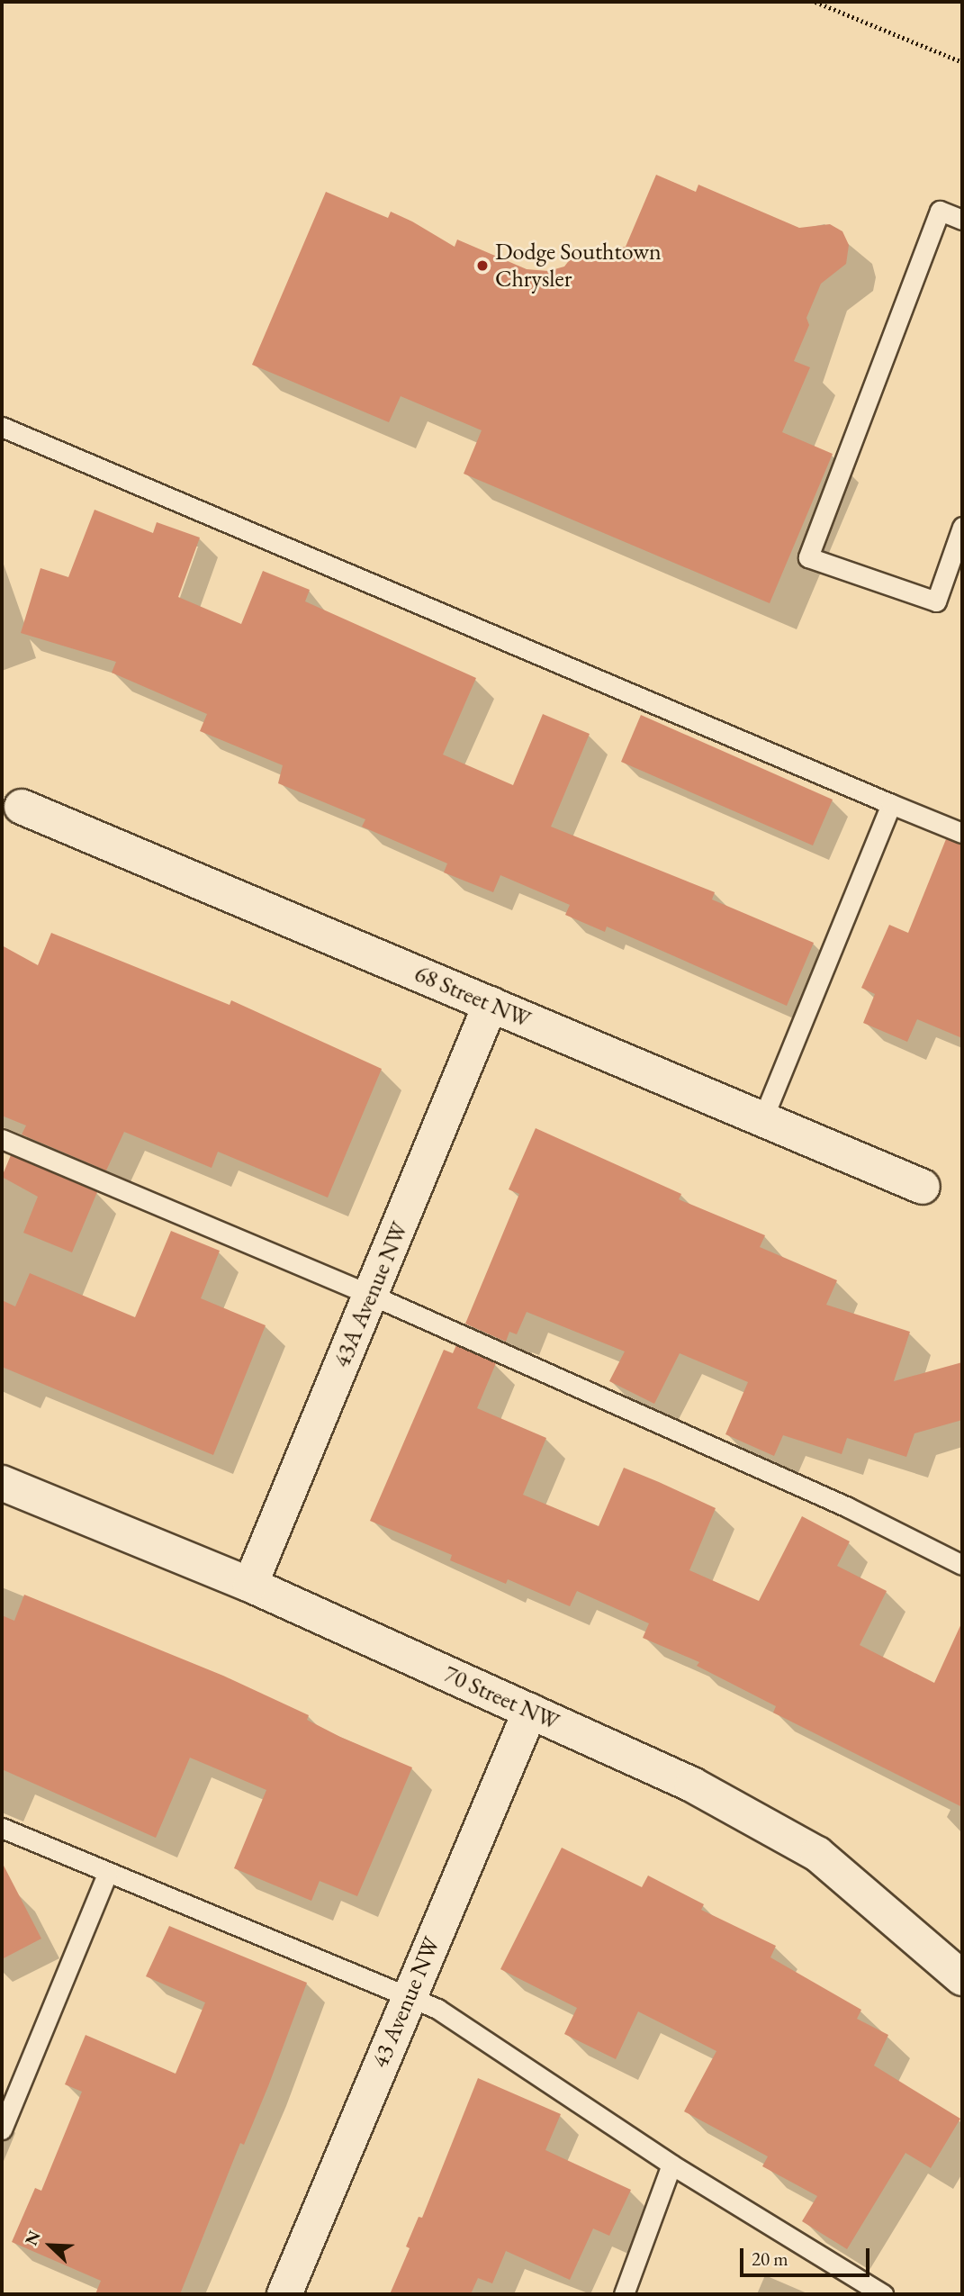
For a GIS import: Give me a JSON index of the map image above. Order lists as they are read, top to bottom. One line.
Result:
{"streets":{"street":["68 Street NW","43A Avenue NW","70 Street NW","43 Avenue NW"]},"crossings":[["68 Street NW","43A Avenue NW"],["43A Avenue NW","70 Street NW"],["70 Street NW","43 Avenue NW"]],"places":["Dodge Southtown Chrysler"],"scale_bar":"20 m","north":"top left"}
